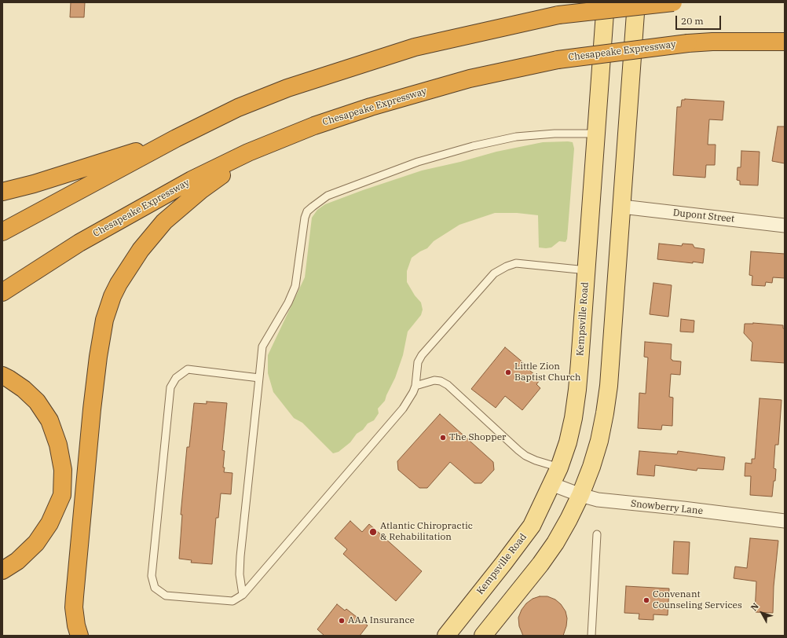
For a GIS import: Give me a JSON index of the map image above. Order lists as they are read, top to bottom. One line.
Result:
{"streets":{"highway":["Chesapeake Expressway"],"main road":["Kempsville Road"],"street":["Dupont Street","Snowberry Lane"]},"crossings":[["Kempsville Road","Snowberry Lane"]],"places":["Little Zion Baptist Church","The Shopper","Atlantic Chiropractic & Rehabilitation","Convenant Counseling Services","AAA Insurance"],"scale_bar":"20 m","north":"top left"}
